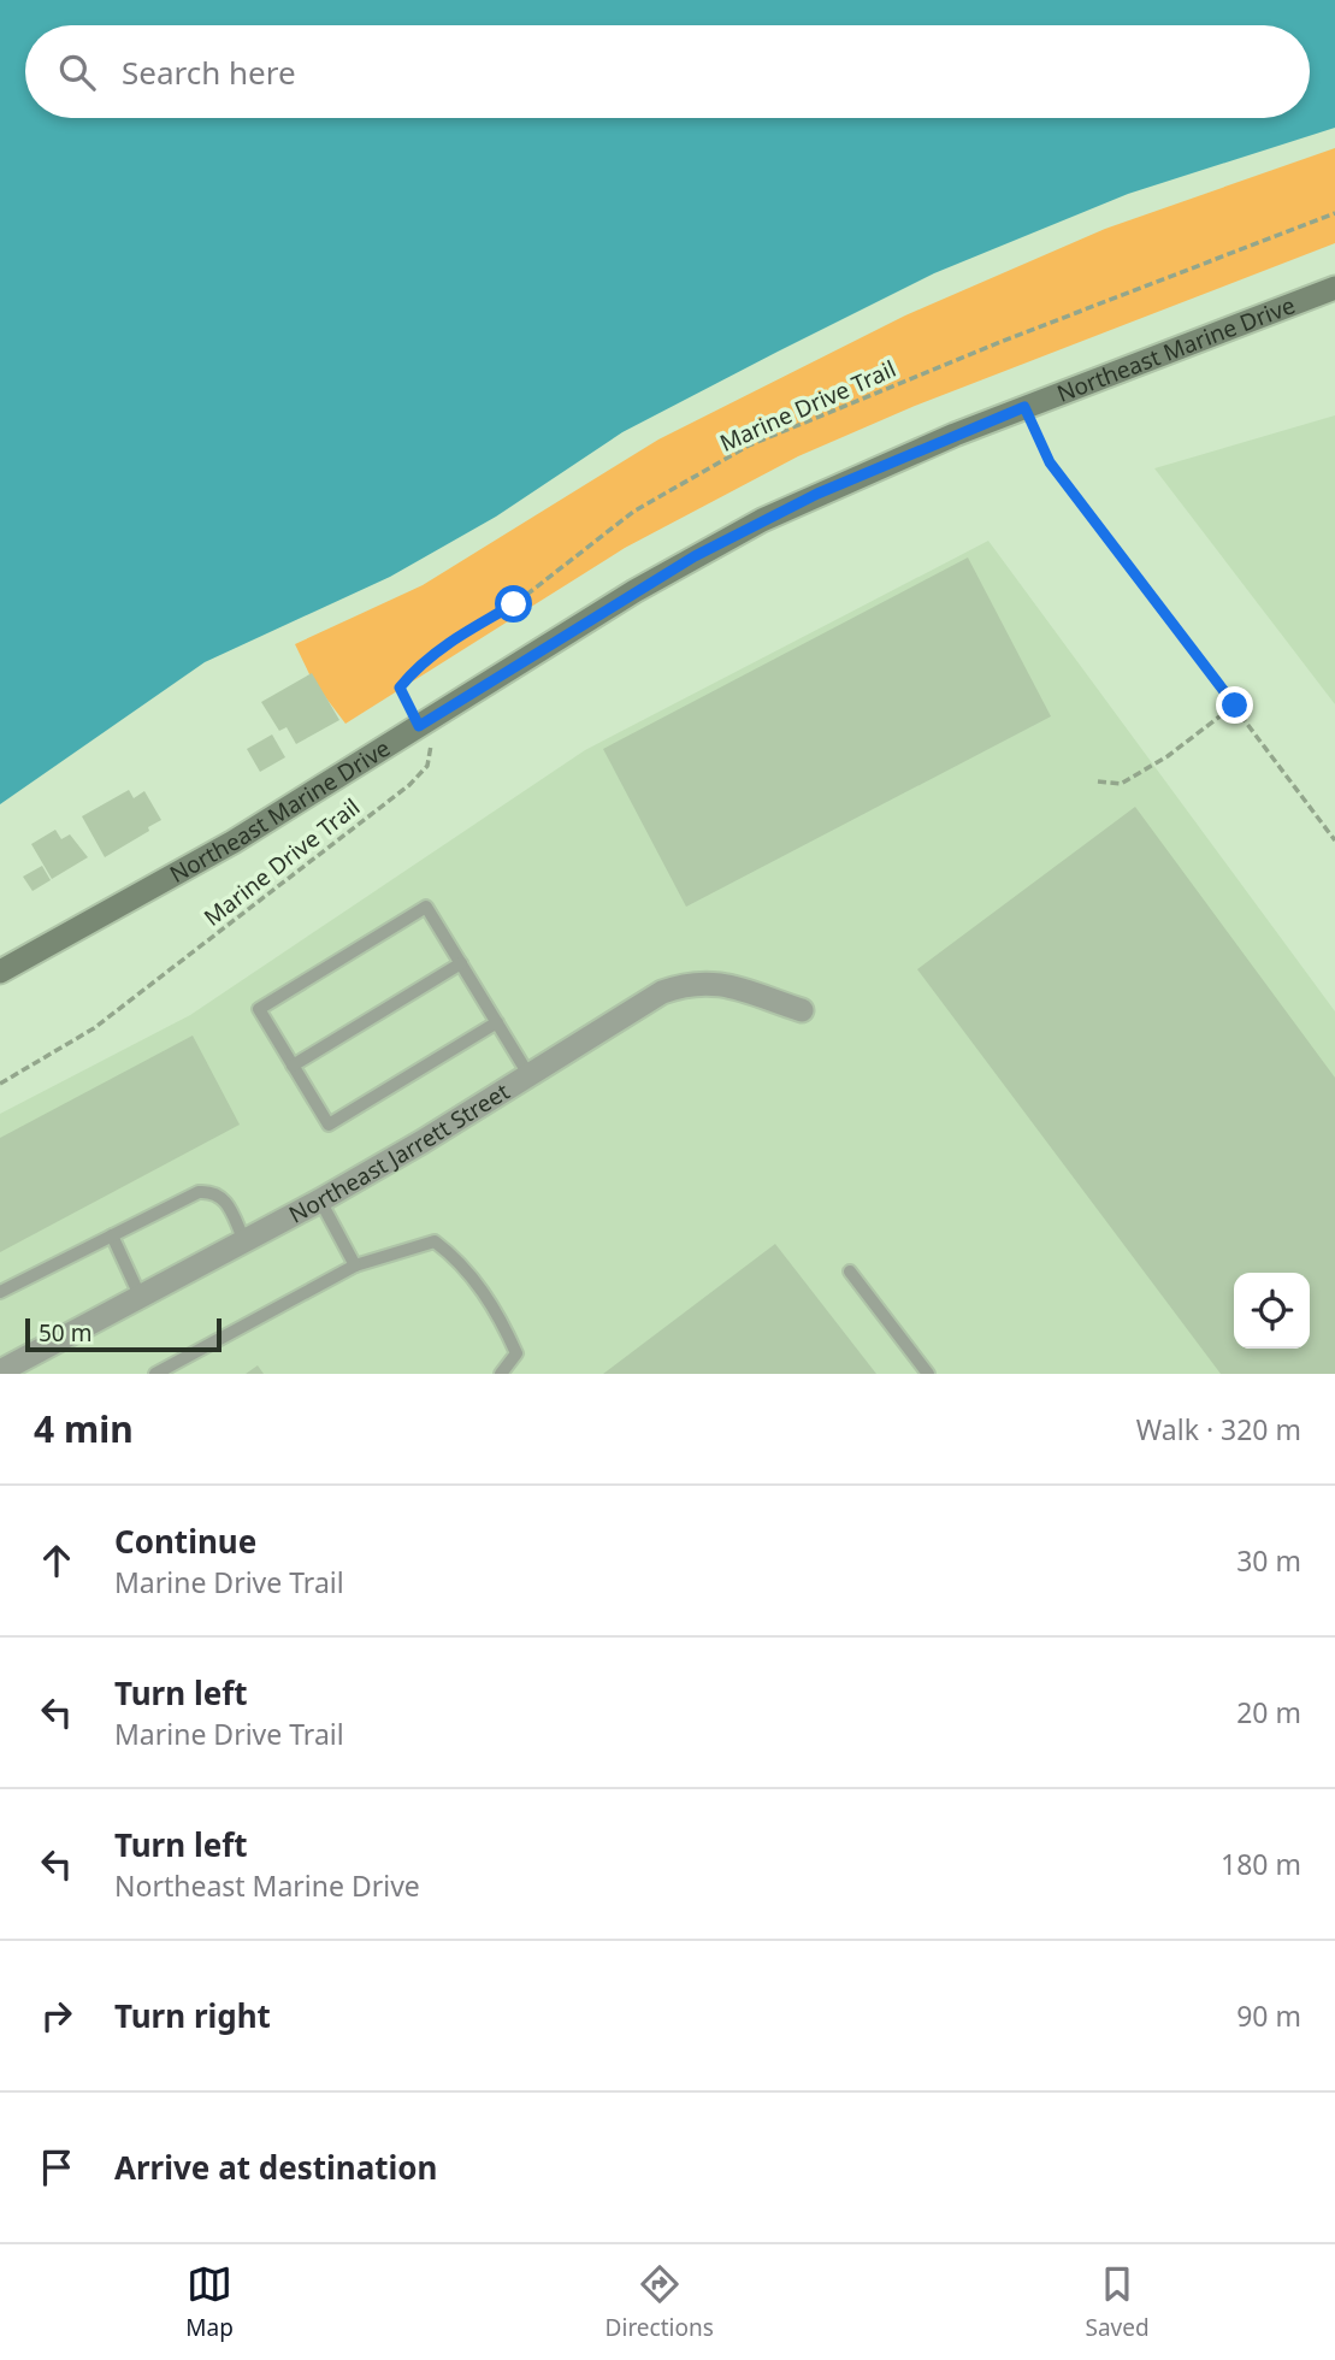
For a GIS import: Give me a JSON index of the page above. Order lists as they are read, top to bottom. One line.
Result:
{"streets":{"main road":["Northeast Marine Drive"],"street":["Northeast Jarrett Street"],"path":["Marine Drive Trail"]},"crossings":[["Northeast Marine Drive","Marine Drive Trail"]],"scale_bar":"50 m","page":{"search":"Search here","scale":"50 m","heading":["4 min","Walk · 320 m"],"list":[["Continue","Marine Drive Trail","30 m"],["Turn left","Marine Drive Trail","20 m"],["Turn left","Northeast Marine Drive","180 m"],["Turn right","90 m"],"Arrive at destination"],"nav":["Map","Directions","Saved"]}}
